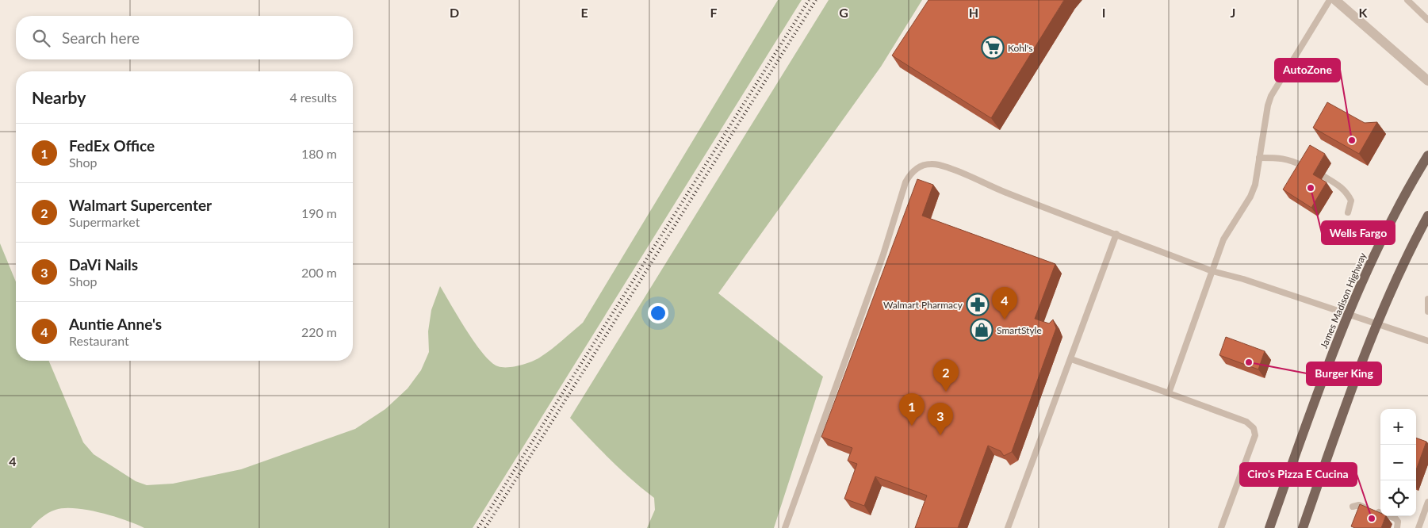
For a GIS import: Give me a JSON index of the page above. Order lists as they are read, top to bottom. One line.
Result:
{"streets":{"main road":["James Madison Highway"]},"places":{"supermarket":["Kohl's"],"other":["AutoZone","Wells Fargo","Burger King","Ciro's Pizza E Cucina"],"pharmacy":["Walmart Pharmacy"],"shop":["SmartStyle"]},"page":{"search":"Search here","heading":["Nearby","4 results"],"list":[{"mark":"1","name":"FedEx Office","note":"Shop","value":"180 m"},{"mark":"2","name":"Walmart Supercenter","note":"Supermarket","value":"190 m"},{"mark":"3","name":"DaVi Nails","note":"Shop","value":"200 m"},{"mark":"4","name":"Auntie Anne's","note":"Restaurant","value":"220 m"}],"pins":["4","2","1","3"],"map_buttons":["+","−"]},"grid":{"columns":["D","E","F","G","H","I","J","K"],"rows":["4"]}}
